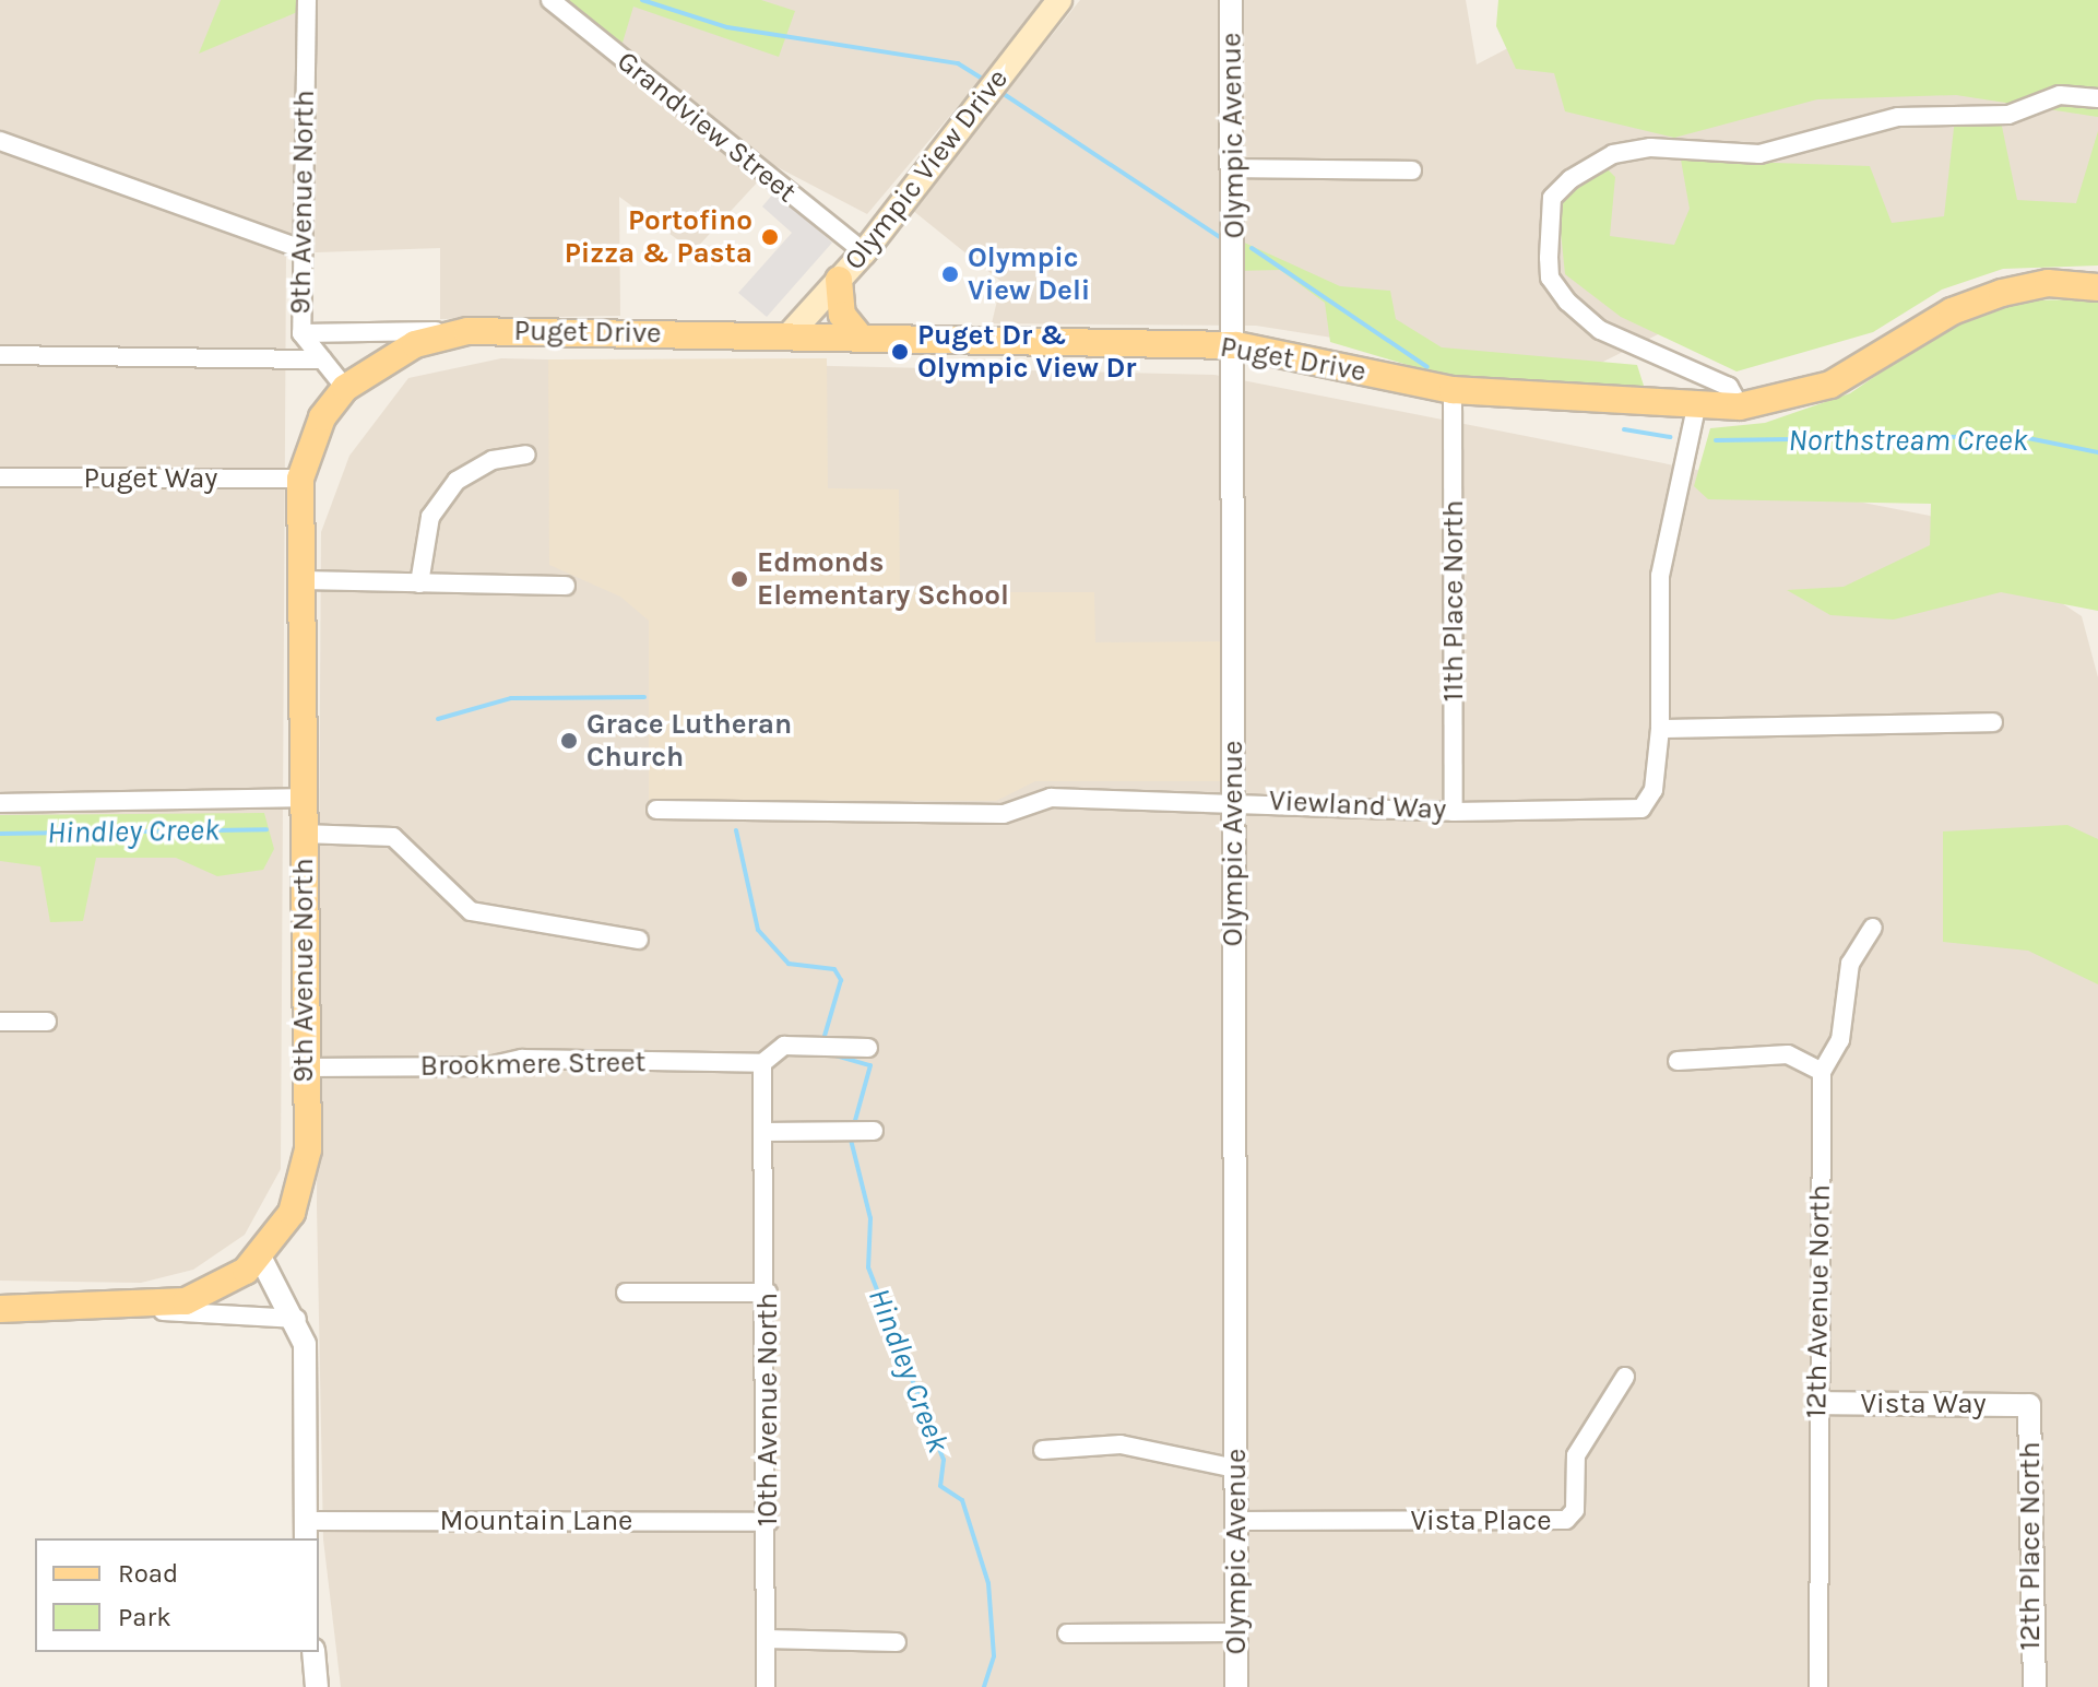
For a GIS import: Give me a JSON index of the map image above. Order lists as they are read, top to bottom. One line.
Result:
{"streets":{"main road":["Olympic View Drive","9th Avenue North","Puget Drive"],"street":["Grandview Street","Olympic Avenue","Puget Way","11th Place North","Viewland Way","Brookmere Street","12th Avenue North","Vista Way","10th Avenue North","Mountain Lane","Vista Place","12th Place North"]},"crossings":[["Grandview Street","Olympic View Drive"],["Olympic Avenue","Puget Drive"],["Olympic Avenue","Viewland Way"],["Olympic Avenue","Vista Place"],["Olympic View Drive","Puget Drive"],["9th Avenue North","Puget Drive"],["9th Avenue North","Puget Way"],["9th Avenue North","Brookmere Street"],["Puget Drive","11th Place North"],["11th Place North","Viewland Way"],["Brookmere Street","10th Avenue North"],["12th Avenue North","Vista Way"],["Vista Way","12th Place North"],["10th Avenue North","Mountain Lane"]],"water":["Northstream Creek","Hindley Creek"],"places":["Portofino Pizza & Pasta","Olympic View Deli","Puget Dr & Olympic View Dr","Edmonds Elementary School","Grace Lutheran Church"],"legend":["Road","Park"]}
